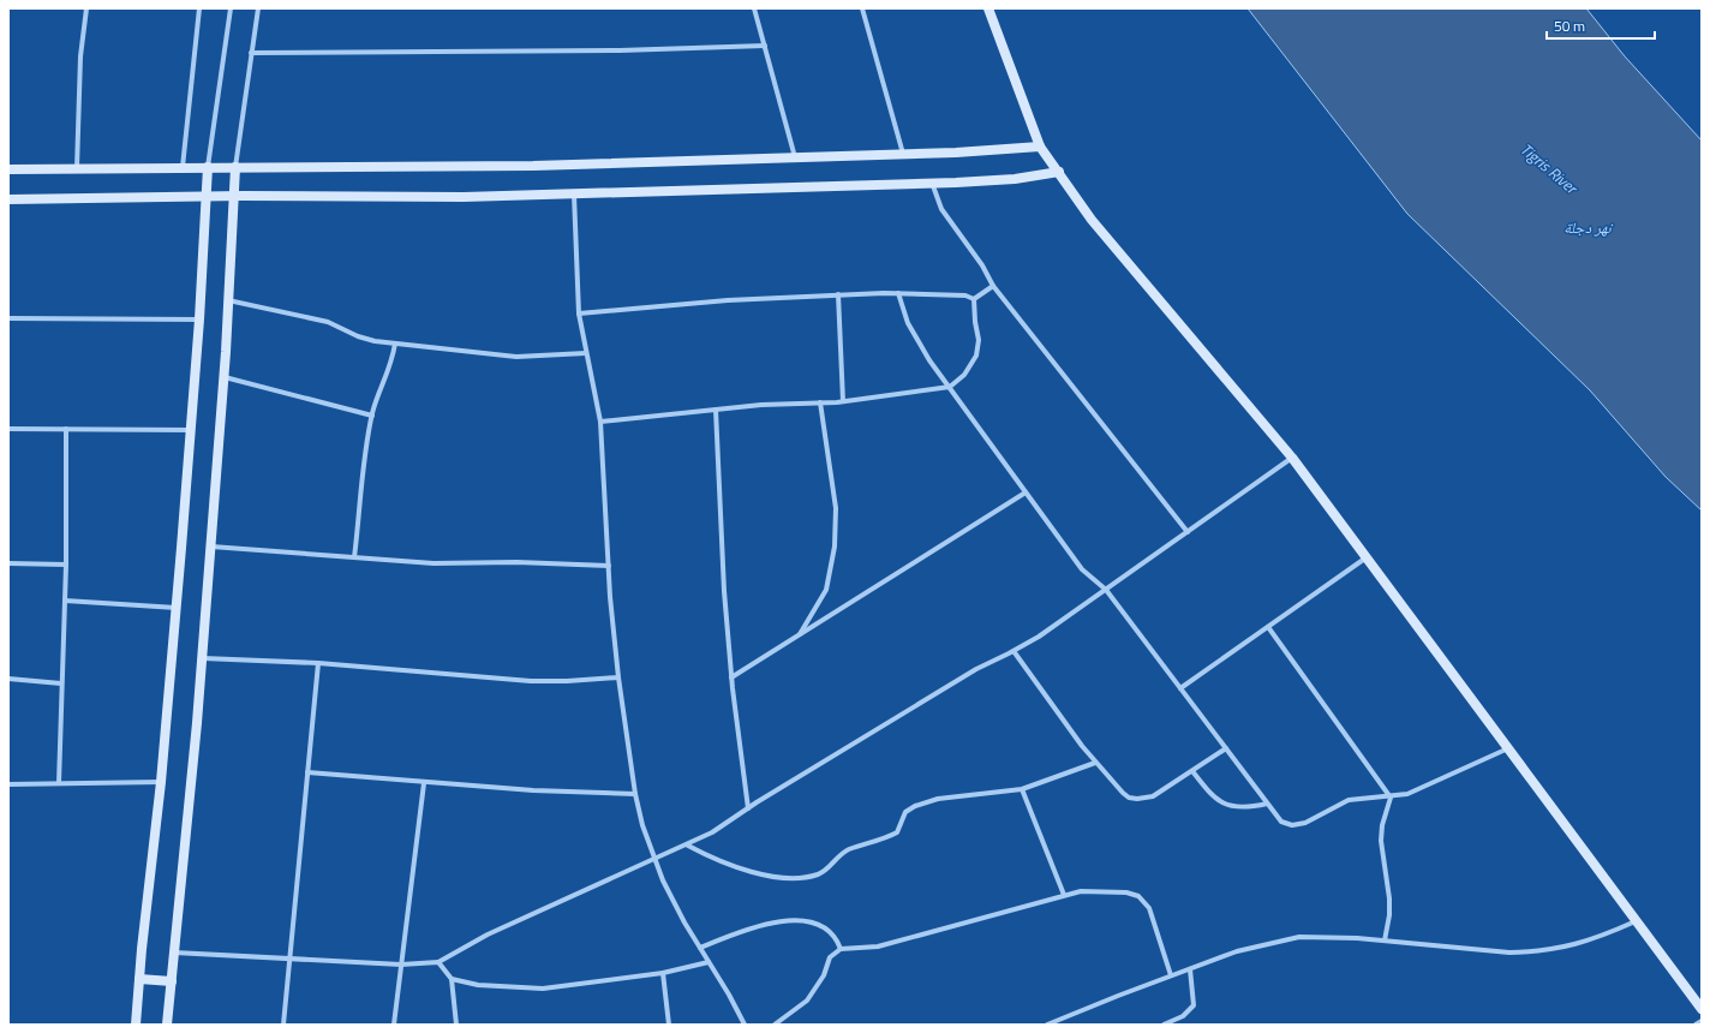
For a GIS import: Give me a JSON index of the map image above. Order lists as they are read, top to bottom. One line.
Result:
{"water":["Tigris River","نهر دجلة"],"scale_bar":"50 m"}
